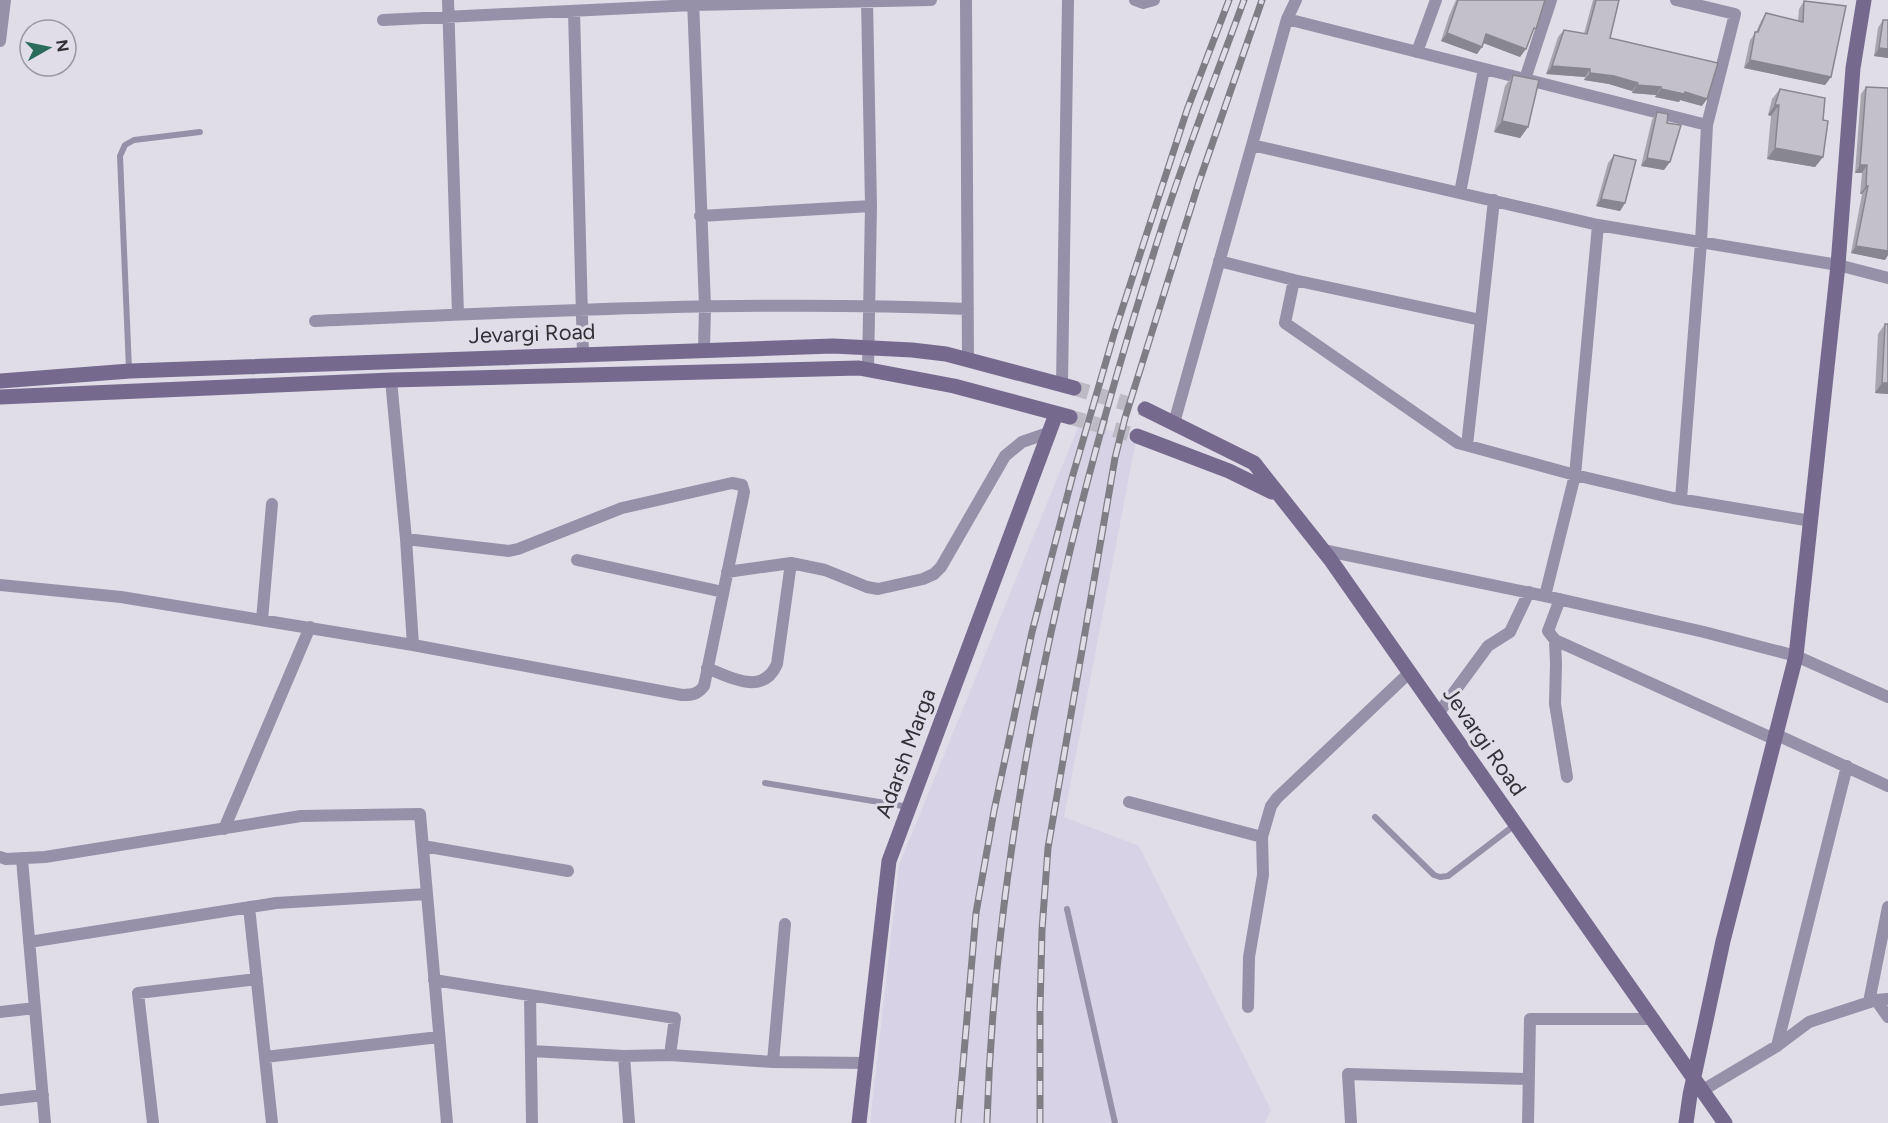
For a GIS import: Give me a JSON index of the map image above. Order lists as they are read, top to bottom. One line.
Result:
{"streets":{"main road":["Jevargi Road","Adarsh Marga"]},"north":"right"}
